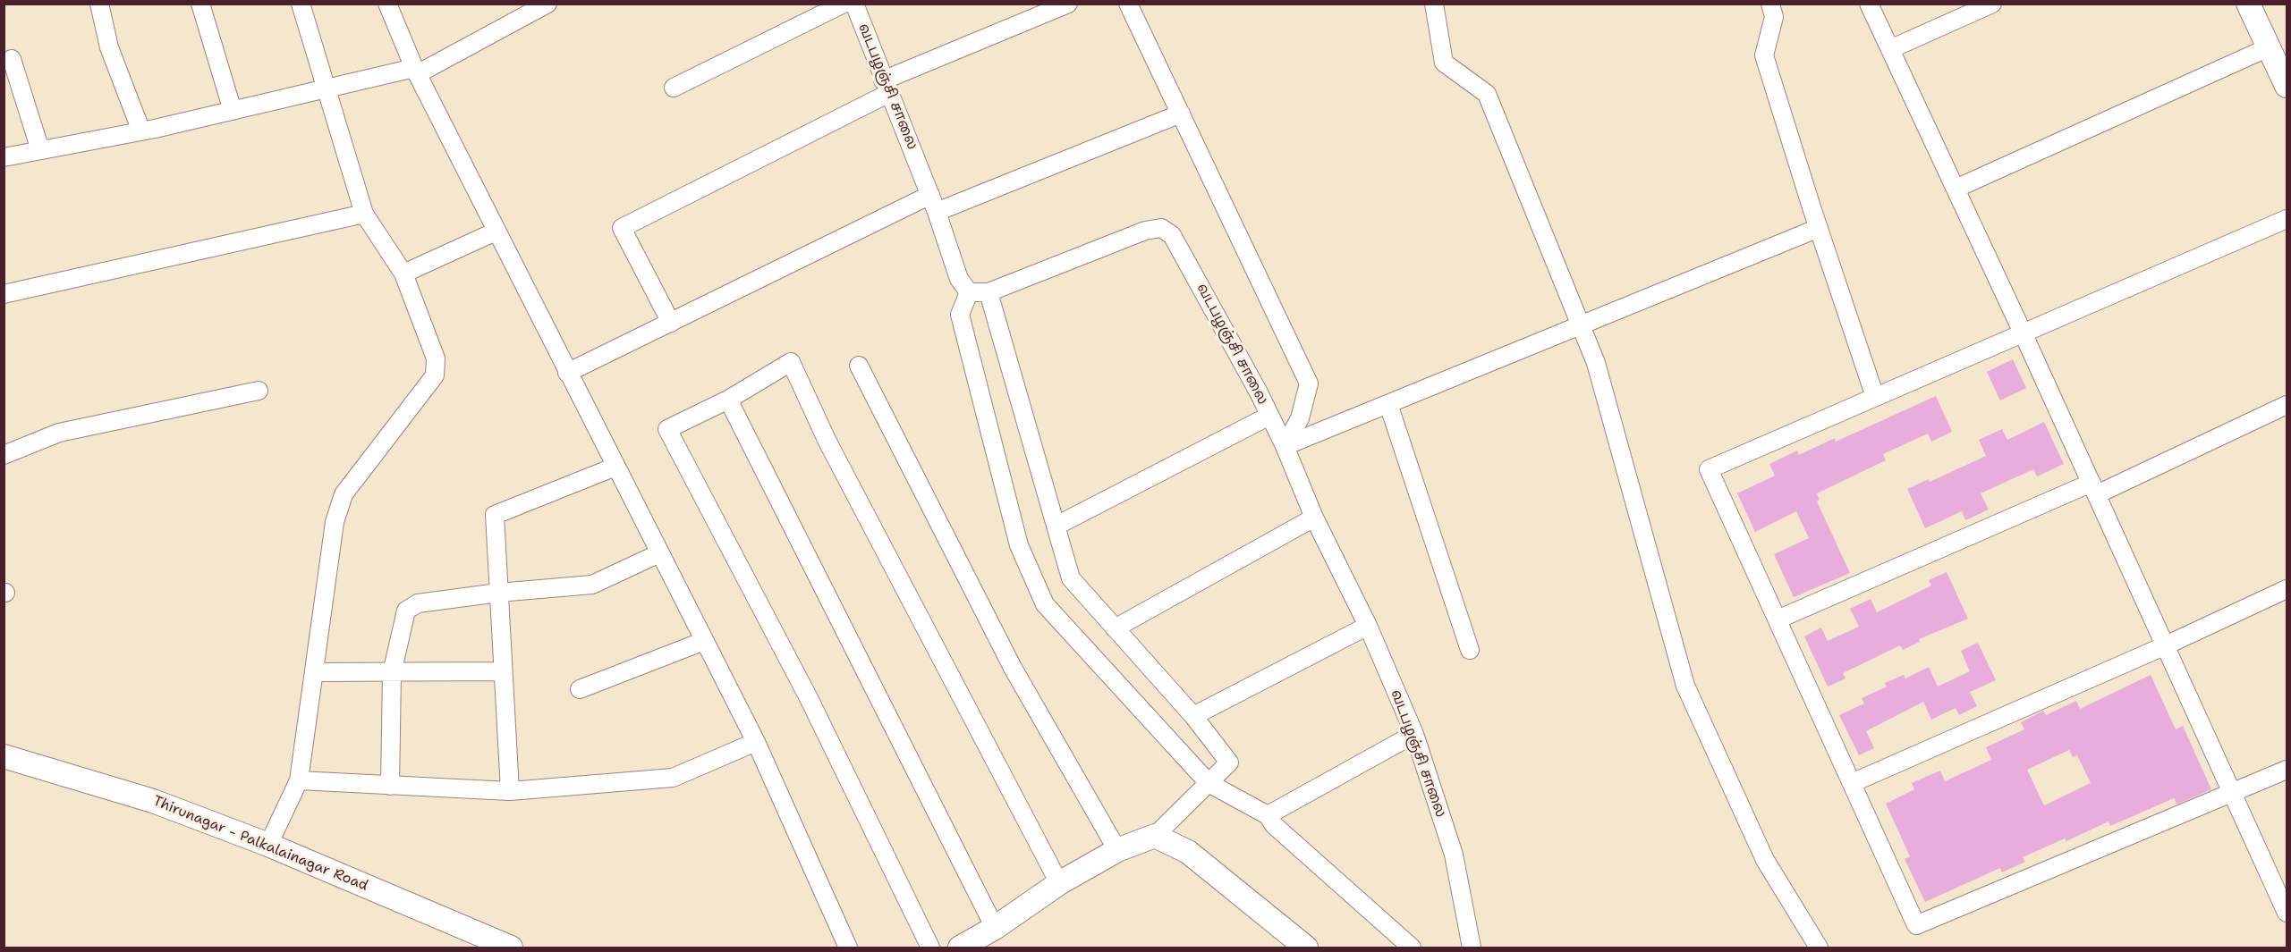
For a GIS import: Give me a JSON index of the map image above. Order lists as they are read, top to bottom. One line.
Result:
{"streets":{"main road":["Thirunagar - Palkalainagar Road"],"street":["வடபழஞ்சி சாலை"]}}
